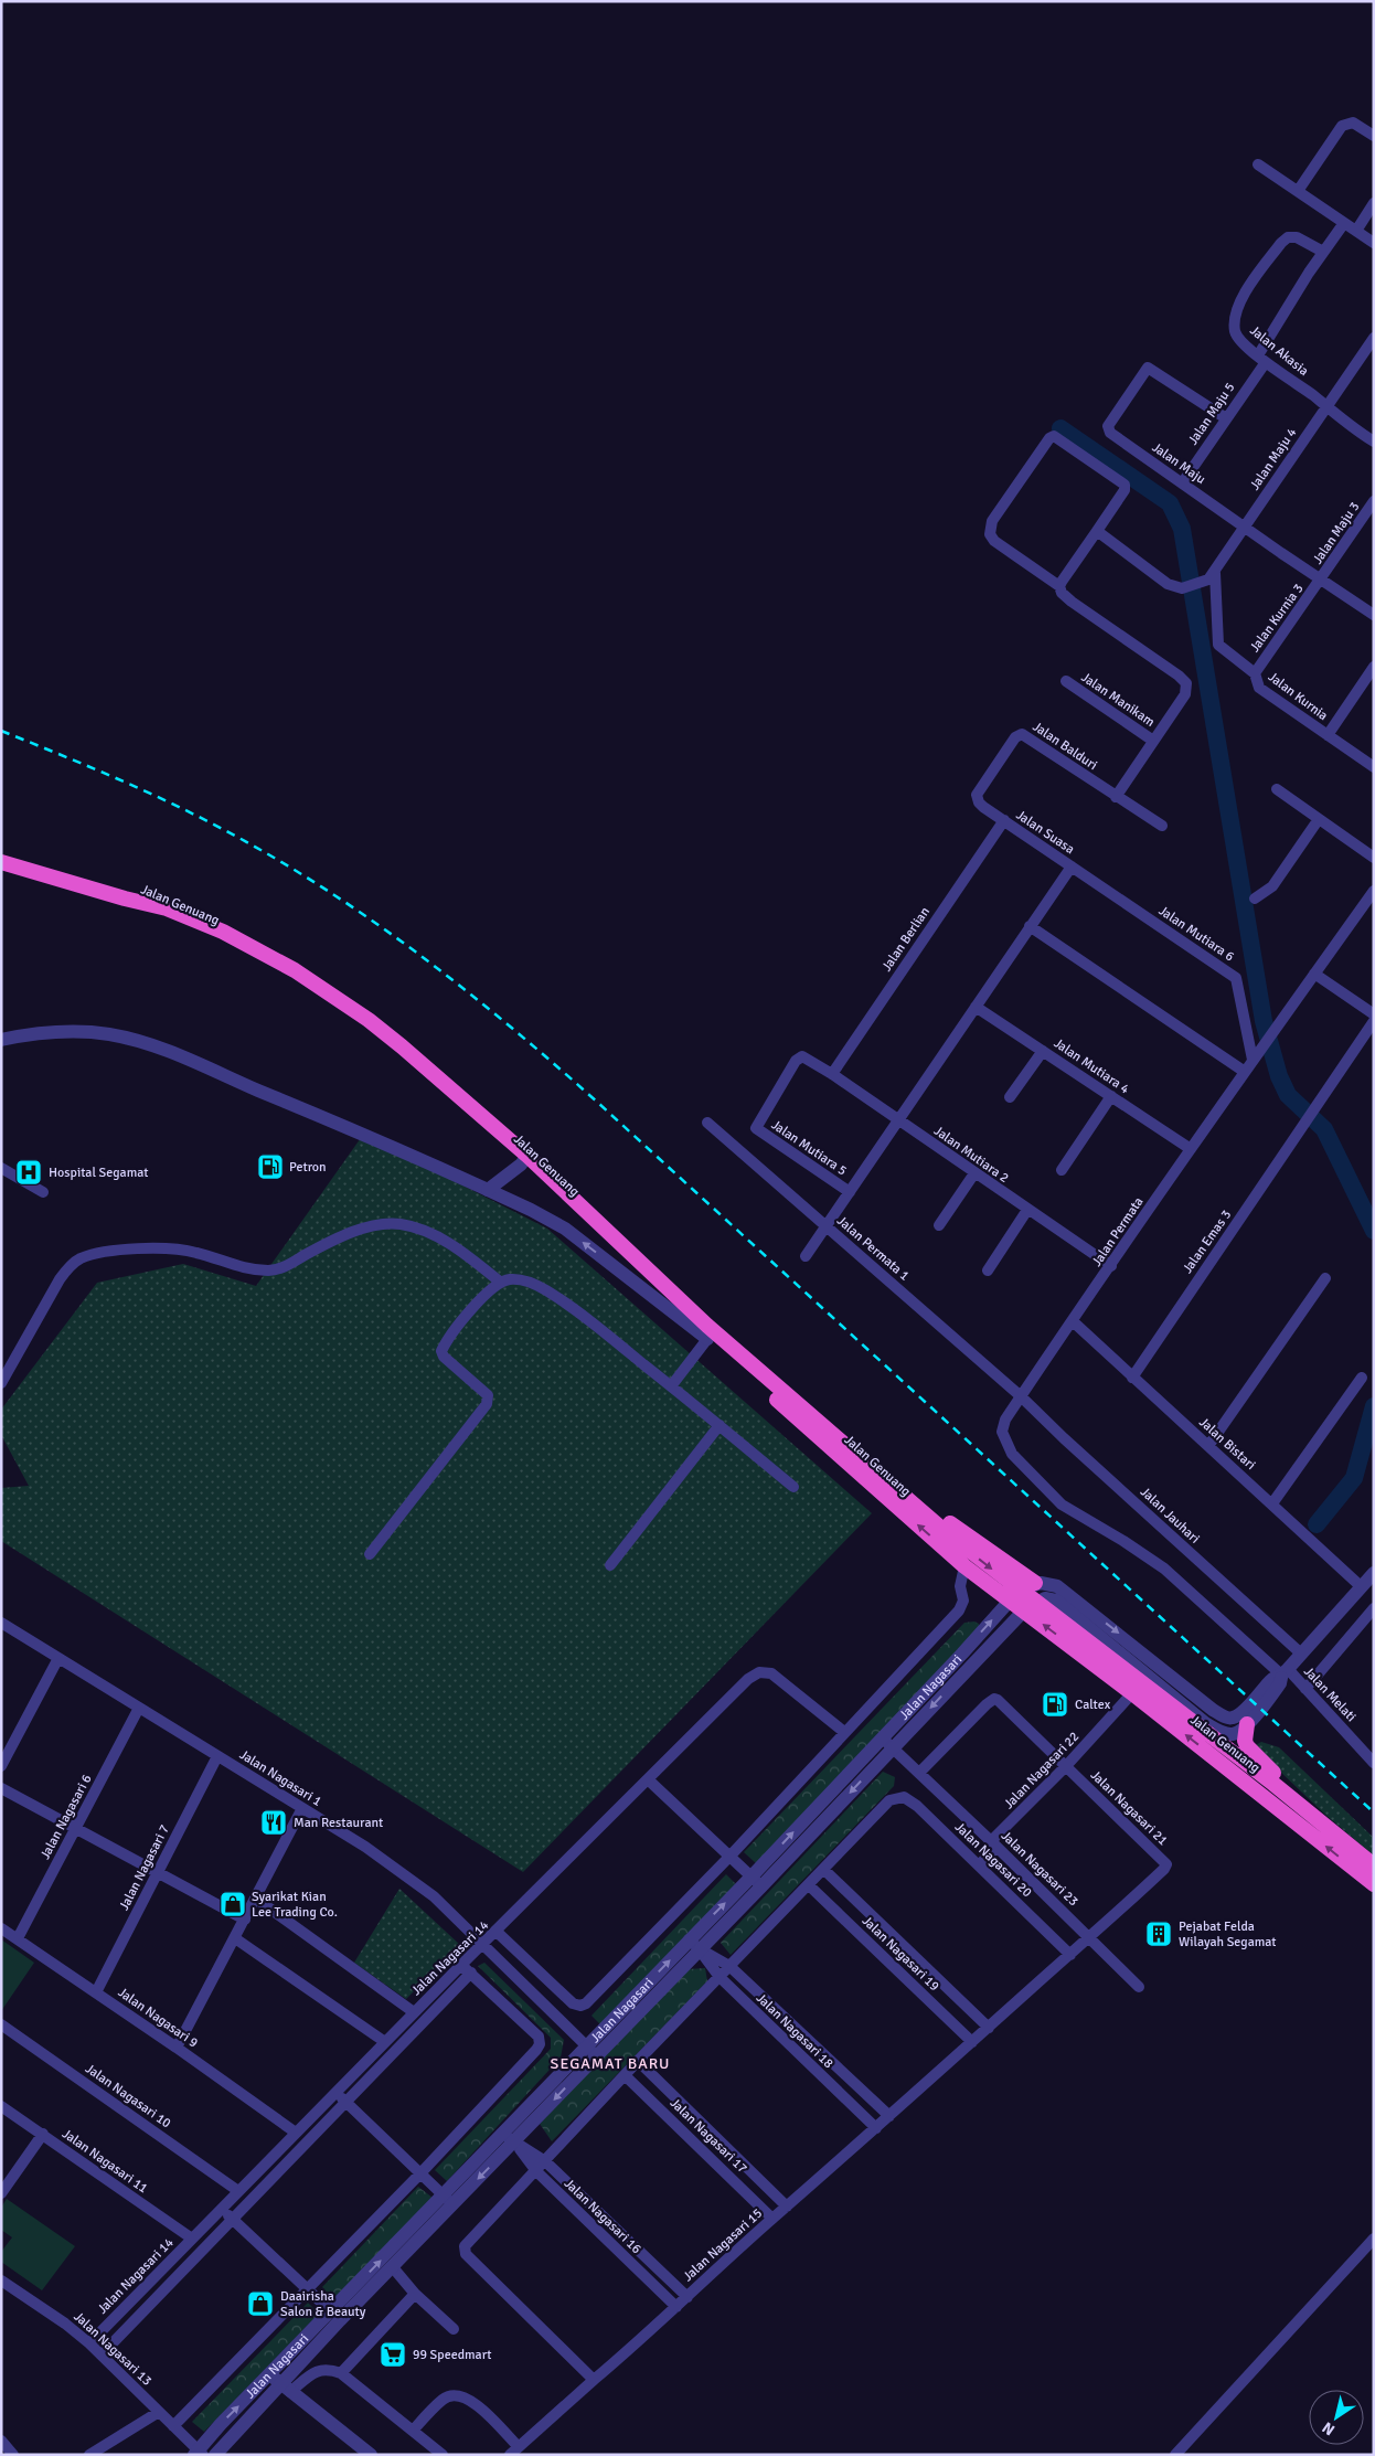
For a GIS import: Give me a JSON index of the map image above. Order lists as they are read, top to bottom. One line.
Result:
{"streets":{"highway":["Jalan Genuang"],"street":["Jalan Akasia","Jalan Maju 5","Jalan Maju 4","Jalan Maju","Jalan Maju 3","Jalan Kurnia 3","Jalan Kurnia","Jalan Manikam","Jalan Balduri","Jalan Suasa","Jalan Mutiara 6","Jalan Berlian","Jalan Mutiara 4","Jalan Mutiara 5","Jalan Mutiara 2","Jalan Permata","Jalan Emas 3","Jalan Permata 1","Jalan Bistari","Jalan Jauhari","Jalan Nagasari","Jalan Melati","Jalan Nagasari 22","Jalan Nagasari 1","Jalan Nagasari 21","Jalan Nagasari 6","Jalan Nagasari 20","Jalan Nagasari 7","Jalan Nagasari 23","Jalan Nagasari 19","Jalan Nagasari 14","Jalan Nagasari 9","Jalan Nagasari 18","Jalan Nagasari 10","Jalan Nagasari 17","Jalan Nagasari 11","Jalan Nagasari 16","Jalan Nagasari 15","Jalan Nagasari 13"]},"crossings":[["Jalan Akasia","Jalan Maju 5"],["Jalan Akasia","Jalan Maju 4"],["Jalan Maju 5","Jalan Maju"],["Jalan Maju 4","Jalan Maju"],["Jalan Maju 4","Jalan Kurnia"],["Jalan Maju","Jalan Maju 3"],["Jalan Maju","Jalan Kurnia 3"],["Jalan Maju 3","Jalan Kurnia 3"],["Jalan Kurnia 3","Jalan Kurnia"],["Jalan Balduri","Jalan Suasa"],["Jalan Balduri","Jalan Berlian"],["Jalan Suasa","Jalan Mutiara 6"],["Jalan Suasa","Jalan Berlian"],["Jalan Genuang","Jalan Nagasari"],["Jalan Genuang","Jalan Nagasari 22"],["Jalan Mutiara 6","Jalan Permata"],["Jalan Berlian","Jalan Mutiara 5"],["Jalan Mutiara 4","Jalan Permata"],["Jalan Mutiara 5","Jalan Mutiara 2"],["Jalan Mutiara 2","Jalan Permata"],["Jalan Permata","Jalan Permata 1"],["Jalan Permata","Jalan Bistari"],["Jalan Permata","Jalan Jauhari"],["Jalan Permata","Jalan Melati"],["Jalan Emas 3","Jalan Bistari"],["Jalan Permata 1","Jalan Jauhari"],["Jalan Nagasari","Jalan Nagasari 1"],["Jalan Nagasari","Jalan Nagasari 23"],["Jalan Nagasari","Jalan Nagasari 18"],["Jalan Nagasari","Jalan Nagasari 16"],["Jalan Nagasari","Jalan Nagasari 13"],["Jalan Nagasari 22","Jalan Nagasari 21"],["Jalan Nagasari 22","Jalan Nagasari 20"],["Jalan Nagasari 22","Jalan Nagasari 23"],["Jalan Nagasari 1","Jalan Nagasari 6"],["Jalan Nagasari 1","Jalan Nagasari 7"],["Jalan Nagasari 1","Jalan Nagasari 14"],["Jalan Nagasari 21","Jalan Nagasari 23"],["Jalan Nagasari 21","Jalan Nagasari 15"],["Jalan Nagasari 6","Jalan Nagasari 9"],["Jalan Nagasari 20","Jalan Nagasari 15"],["Jalan Nagasari 7","Jalan Nagasari 9"],["Jalan Nagasari 23","Jalan Nagasari 15"],["Jalan Nagasari 19","Jalan Nagasari 15"],["Jalan Nagasari 14","Jalan Nagasari 9"],["Jalan Nagasari 14","Jalan Nagasari 10"],["Jalan Nagasari 14","Jalan Nagasari 11"],["Jalan Nagasari 14","Jalan Nagasari 13"],["Jalan Nagasari 18","Jalan Nagasari 15"],["Jalan Nagasari 17","Jalan Nagasari 15"],["Jalan Nagasari 16","Jalan Nagasari 15"]],"districts":["SEGAMAT BARU"],"places":{"fuel station":["Petron","Caltex"],"hospital":["Hospital Segamat"],"restaurant":["Man Restaurant"],"shop":["Syarikat Kian Lee Trading Co.","Daairisha Salon & Beauty"],"building":["Pejabat Felda Wilayah Segamat"],"supermarket":["99 Speedmart"]},"north":"bottom left"}
